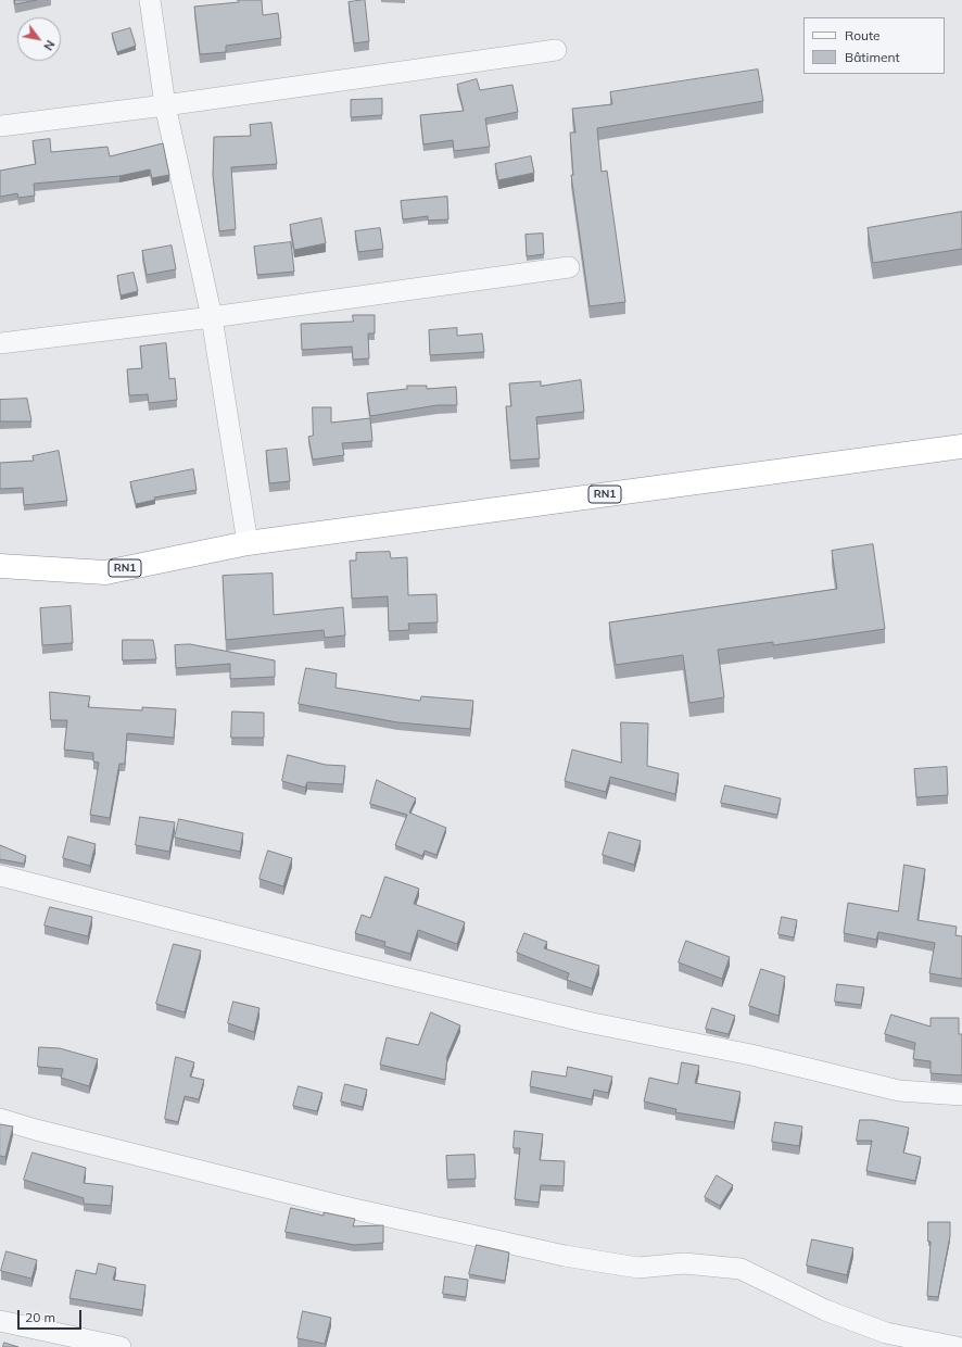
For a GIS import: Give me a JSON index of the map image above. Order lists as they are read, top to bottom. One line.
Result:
{"streets":{"highway":["RN1"]},"legend":["Route","Bâtiment"],"scale_bar":"20 m","north":"bottom right"}
